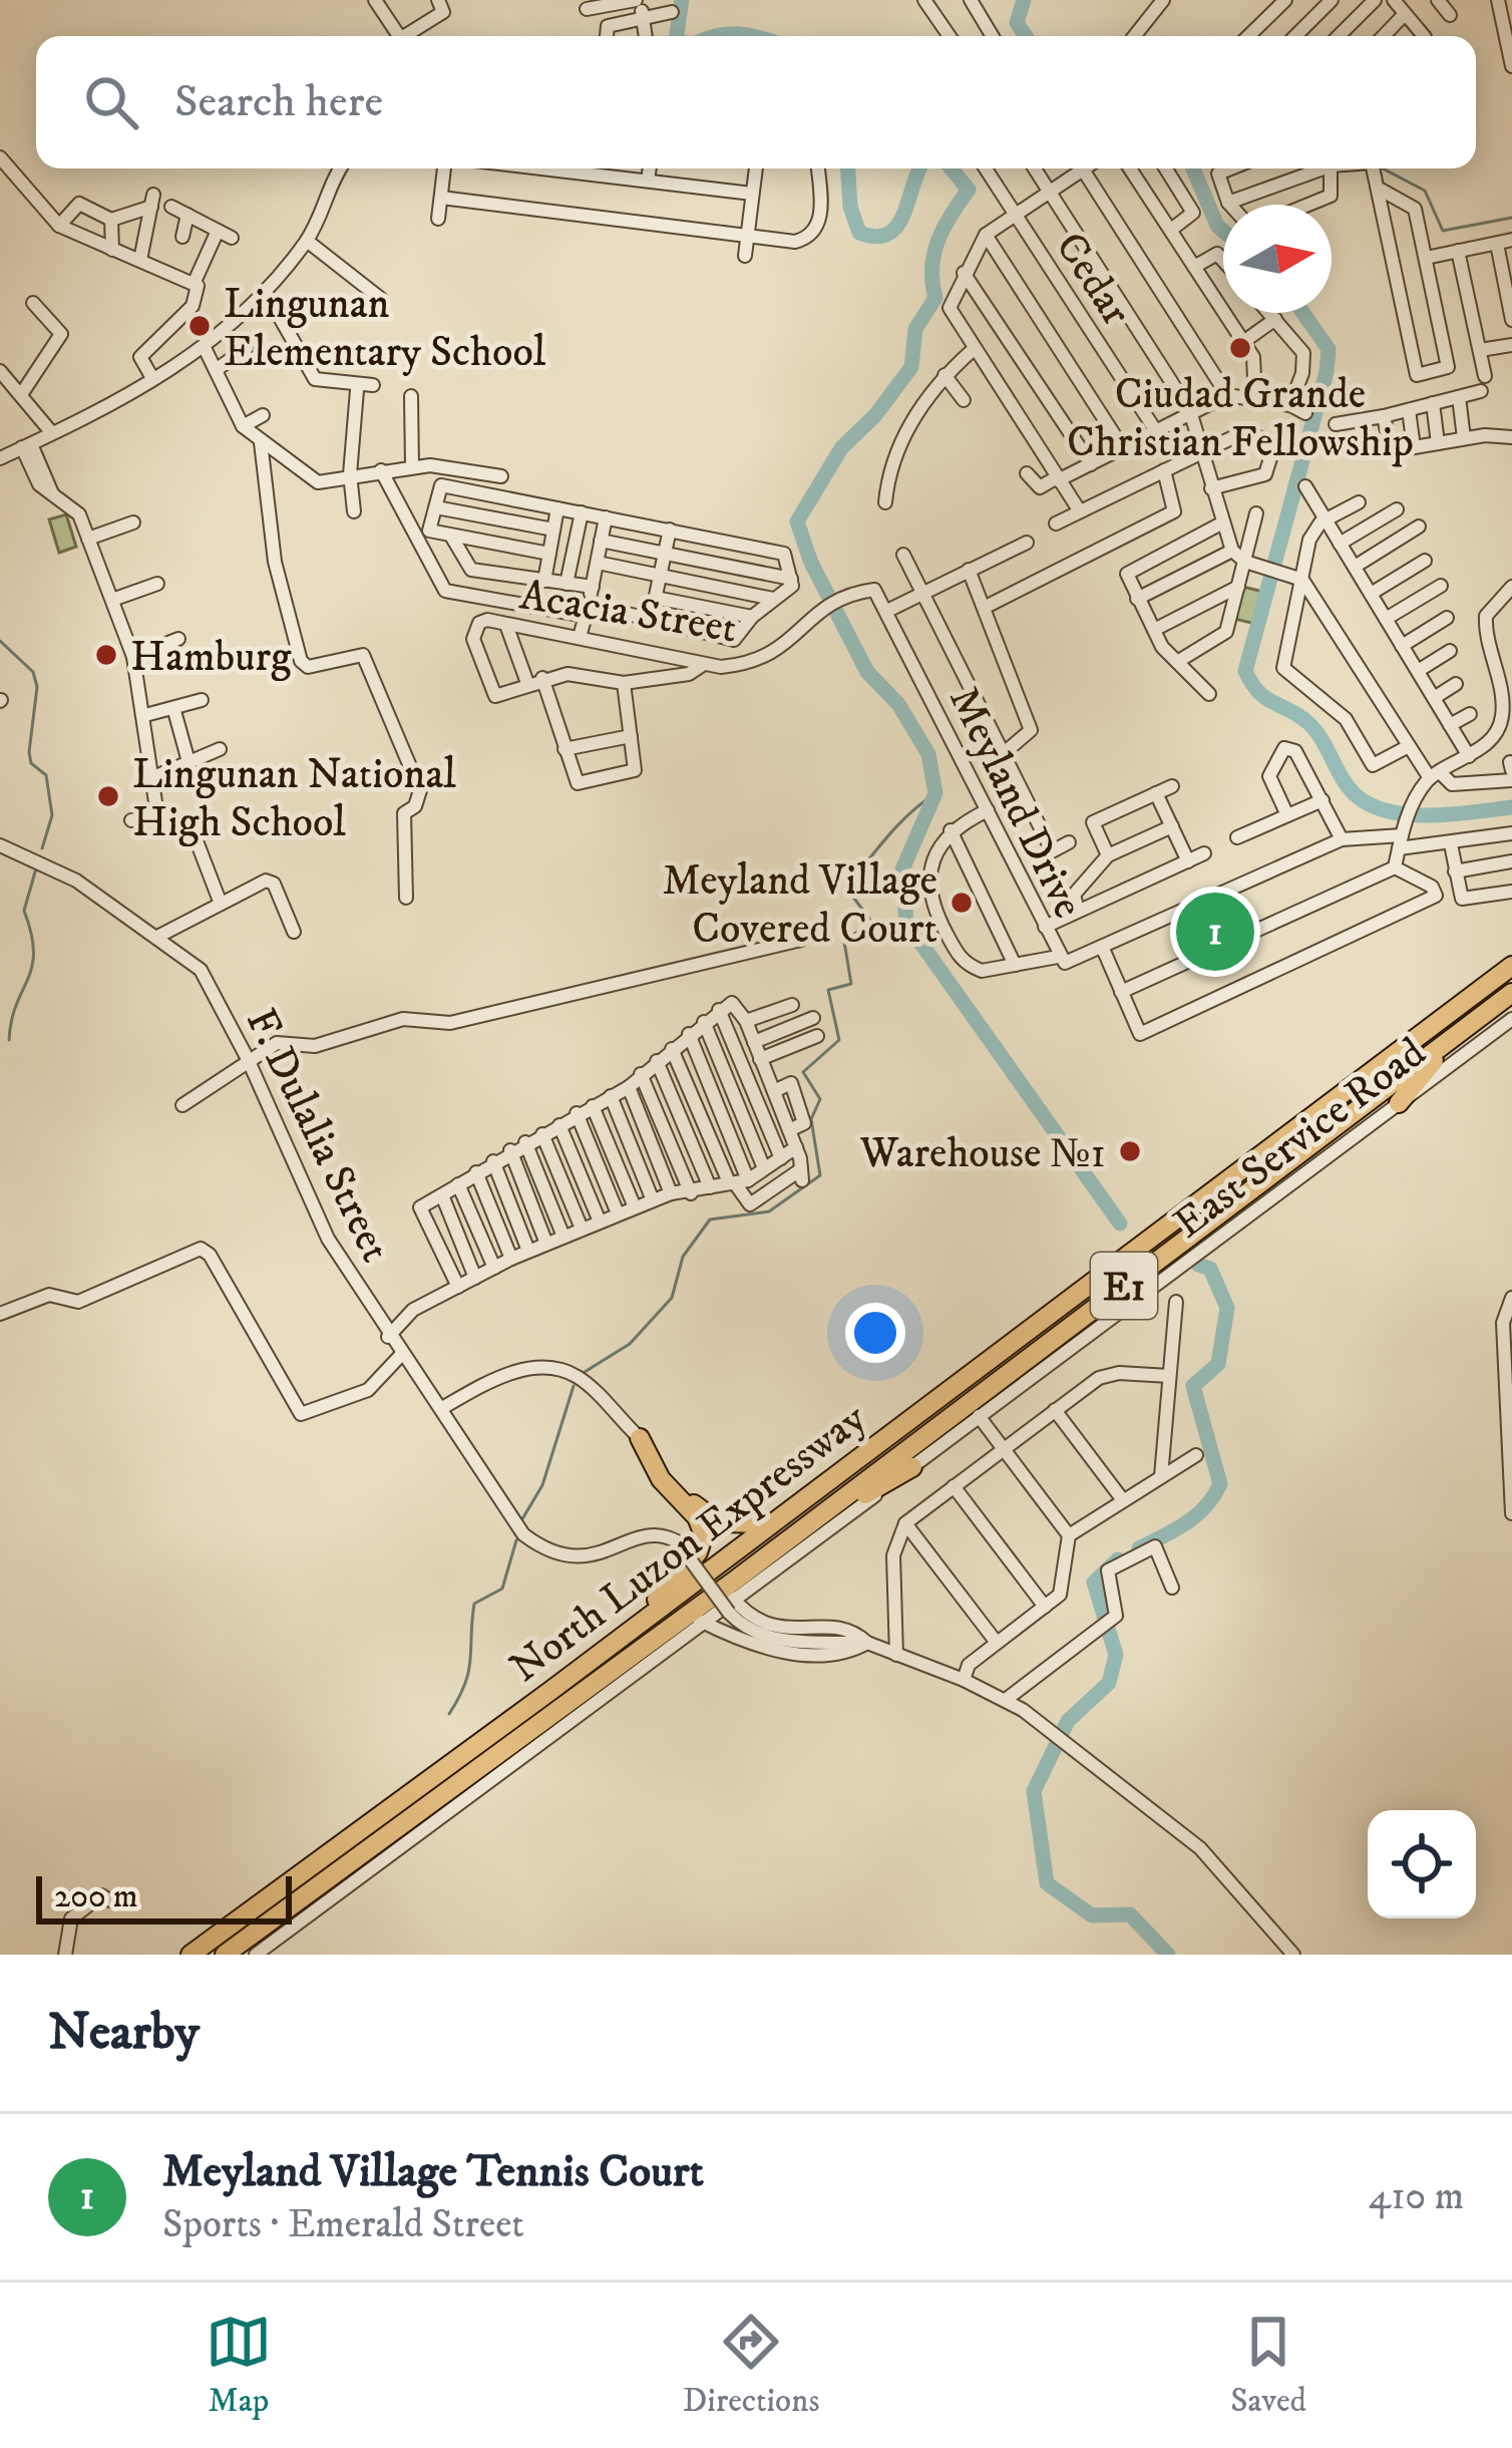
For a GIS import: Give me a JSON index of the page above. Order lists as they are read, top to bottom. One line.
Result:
{"streets":{"highway":["E1","North Luzon Expressway"],"street":["Cedar","Acacia Street","Meyland Drive","F. Dulalia Street","East Service Road"]},"crossings":[["Acacia Street","Meyland Drive"]],"places":["Lingunan Elementary School","Ciudad Grande Christian Fellowship","Hamburg","Lingunan National High School","Meyland Village Covered Court","Warehouse №1"],"scale_bar":"200 m","north":"right","page":{"search":"Search here","pins":"1","scale":"200 m","heading":"Nearby","list":[{"mark":"1","name":"Meyland Village Tennis Court","note":"Sports · Emerald Street","value":"410 m"}],"nav":["Map","Directions","Saved"]}}
